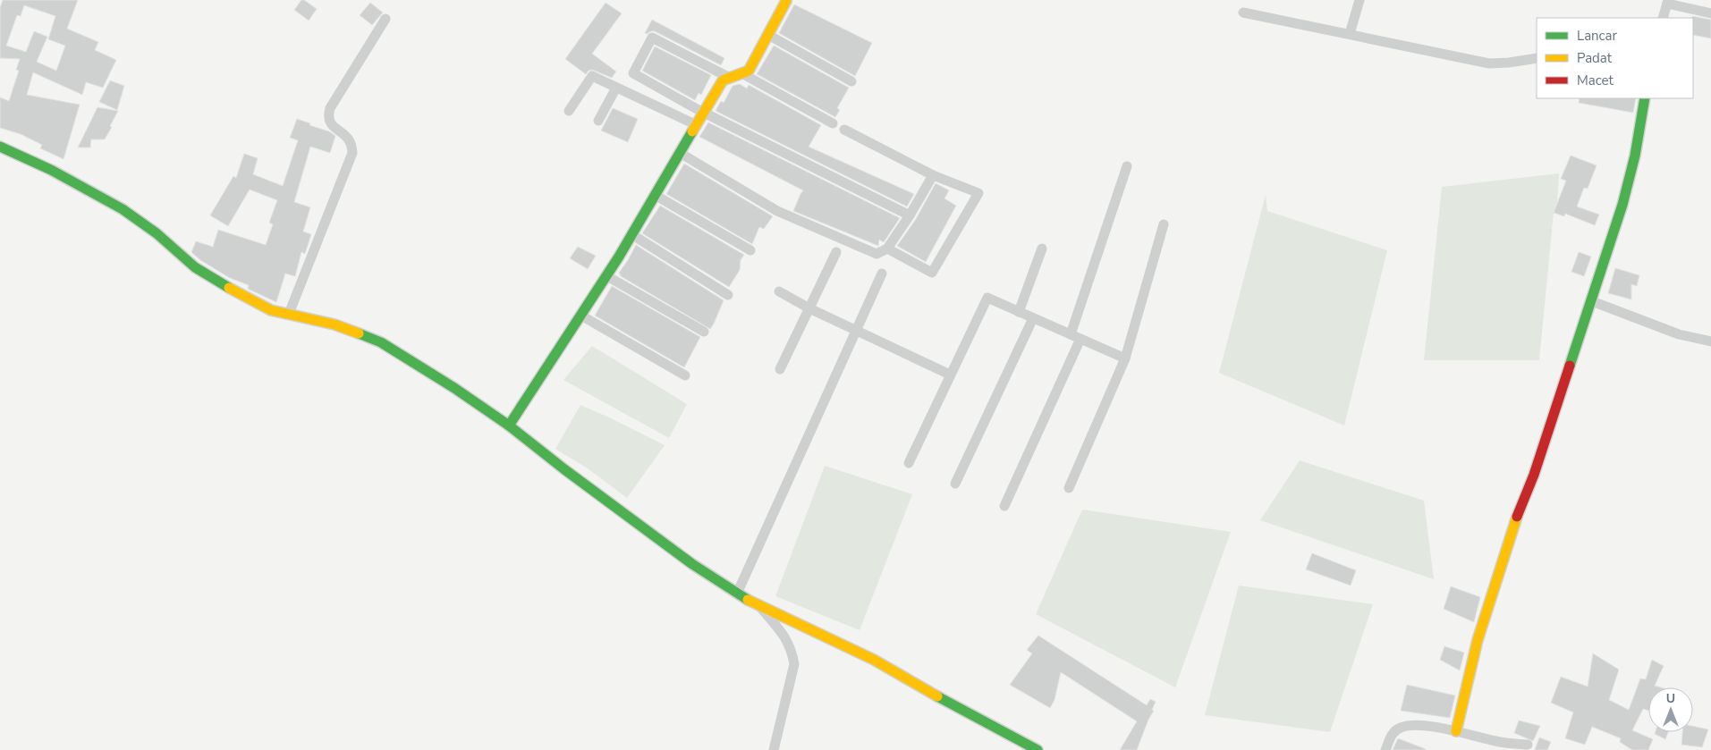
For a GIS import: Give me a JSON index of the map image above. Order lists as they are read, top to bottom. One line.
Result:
{"legend":["Lancar","Padat","Macet"],"north":"top"}
